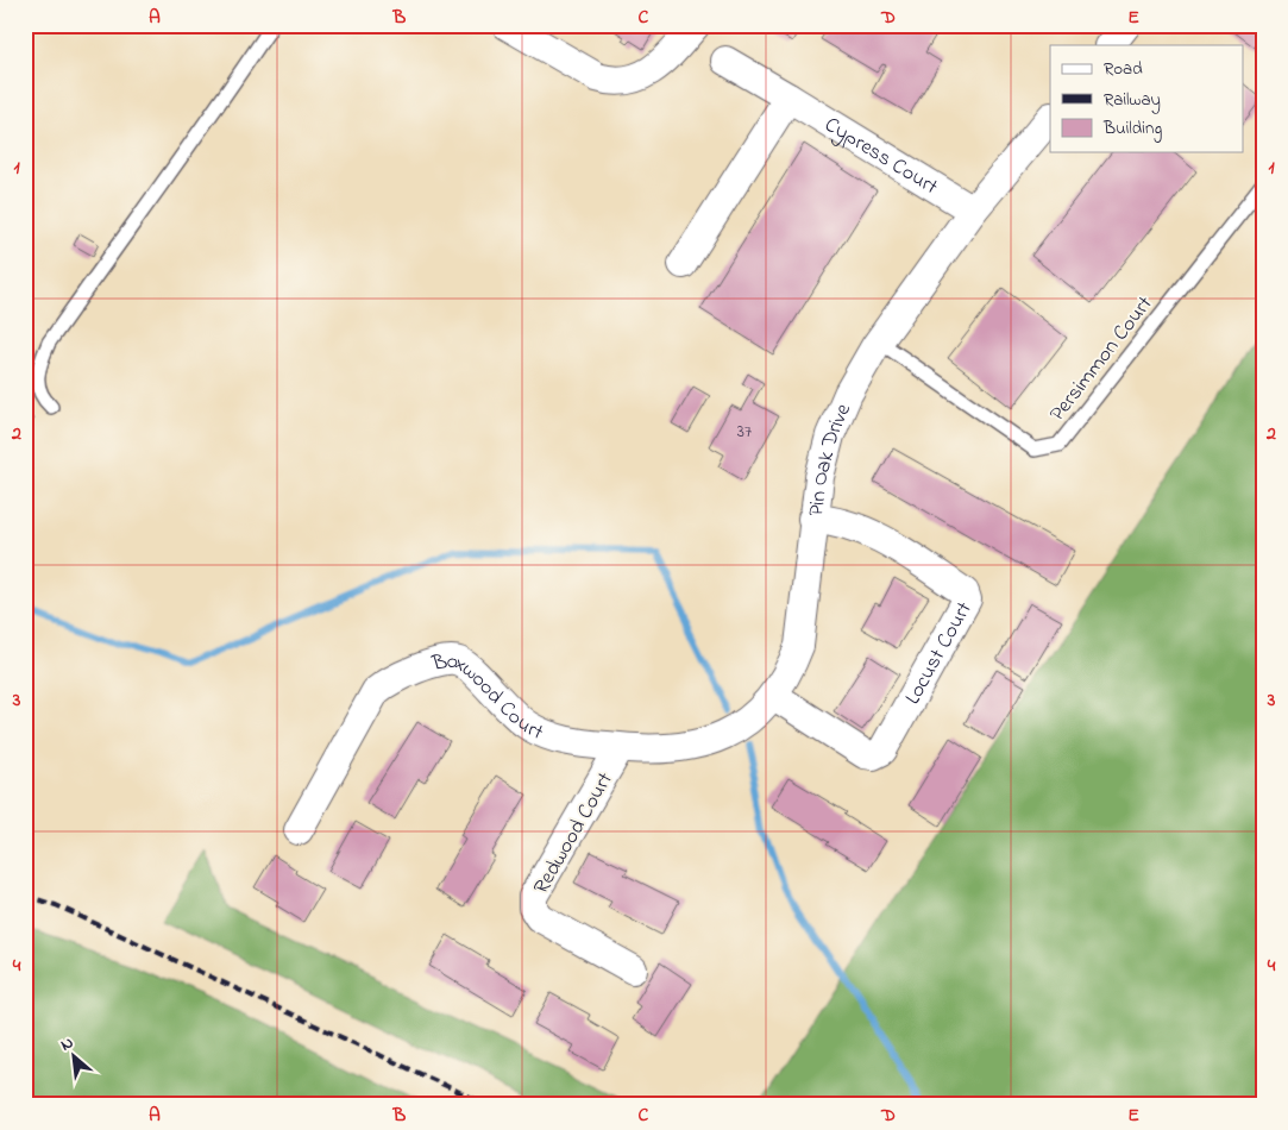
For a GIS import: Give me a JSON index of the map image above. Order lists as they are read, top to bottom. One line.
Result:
{"streets":{"street":["Cypress Court","Pin Oak Drive","Locust Court","Boxwood Court","Redwood Court"],"lane":["Persimmon Court"]},"crossings":[["Cypress Court","Pin Oak Drive"],["Persimmon Court","Pin Oak Drive"],["Pin Oak Drive","Locust Court"],["Pin Oak Drive","Boxwood Court"],["Pin Oak Drive","Redwood Court"],["Boxwood Court","Redwood Court"]],"house_numbers":["37"],"legend":["Road","Railway","Building"],"north":"top left","grid":{"columns":["A","B","C","D","E"],"rows":["1","2","3","4"]}}
